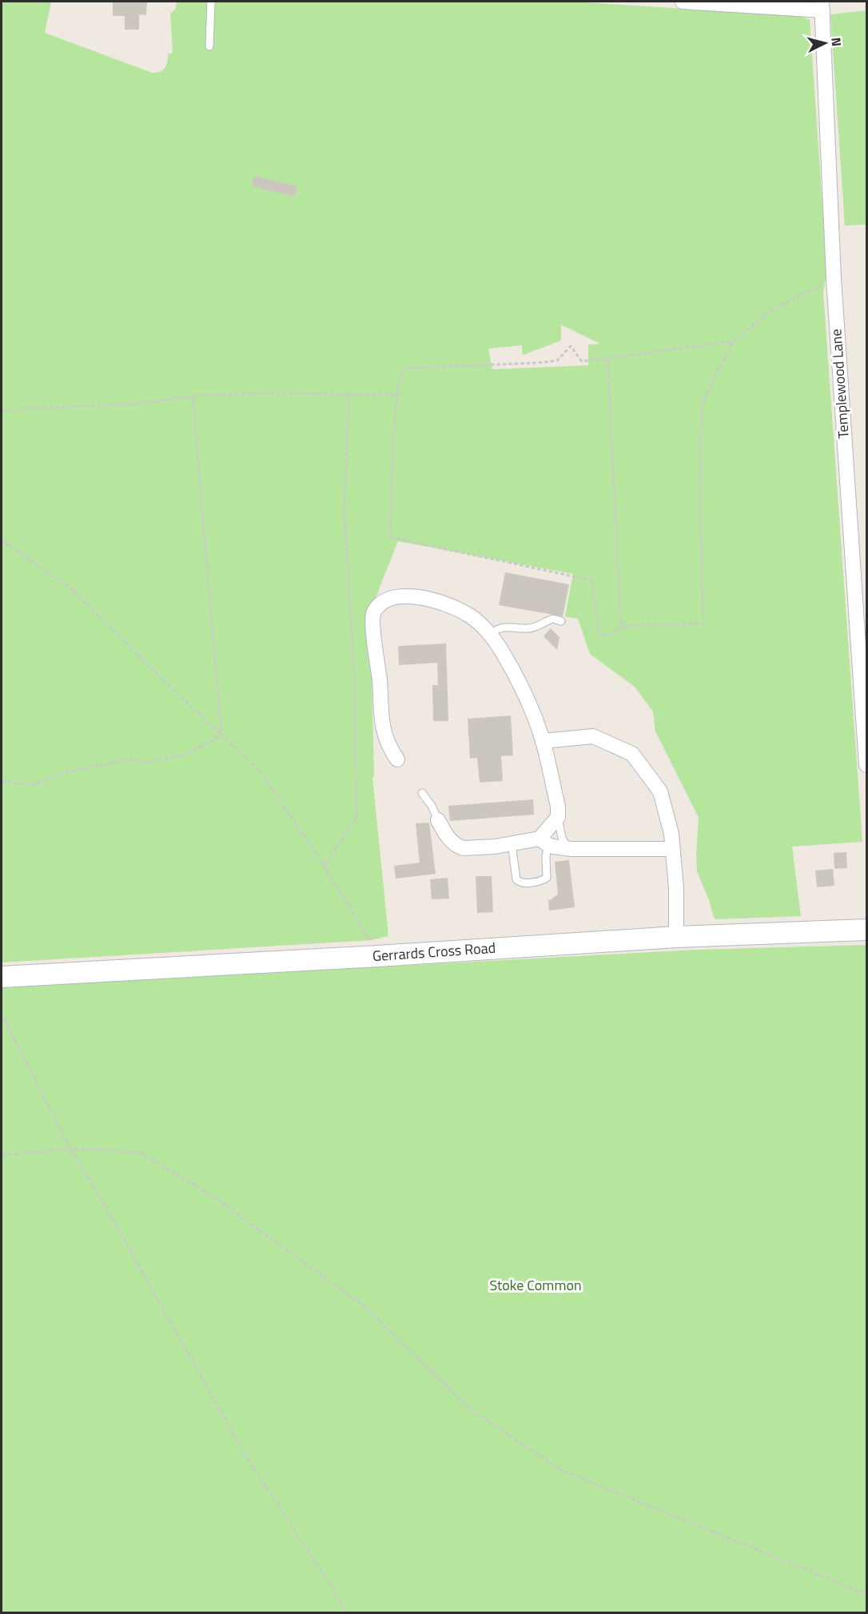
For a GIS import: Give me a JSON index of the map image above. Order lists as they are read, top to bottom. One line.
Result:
{"streets":{"main road":["Gerrards Cross Road"],"street":["Templewood Lane"]},"parks":["Stoke Common"],"north":"right"}
